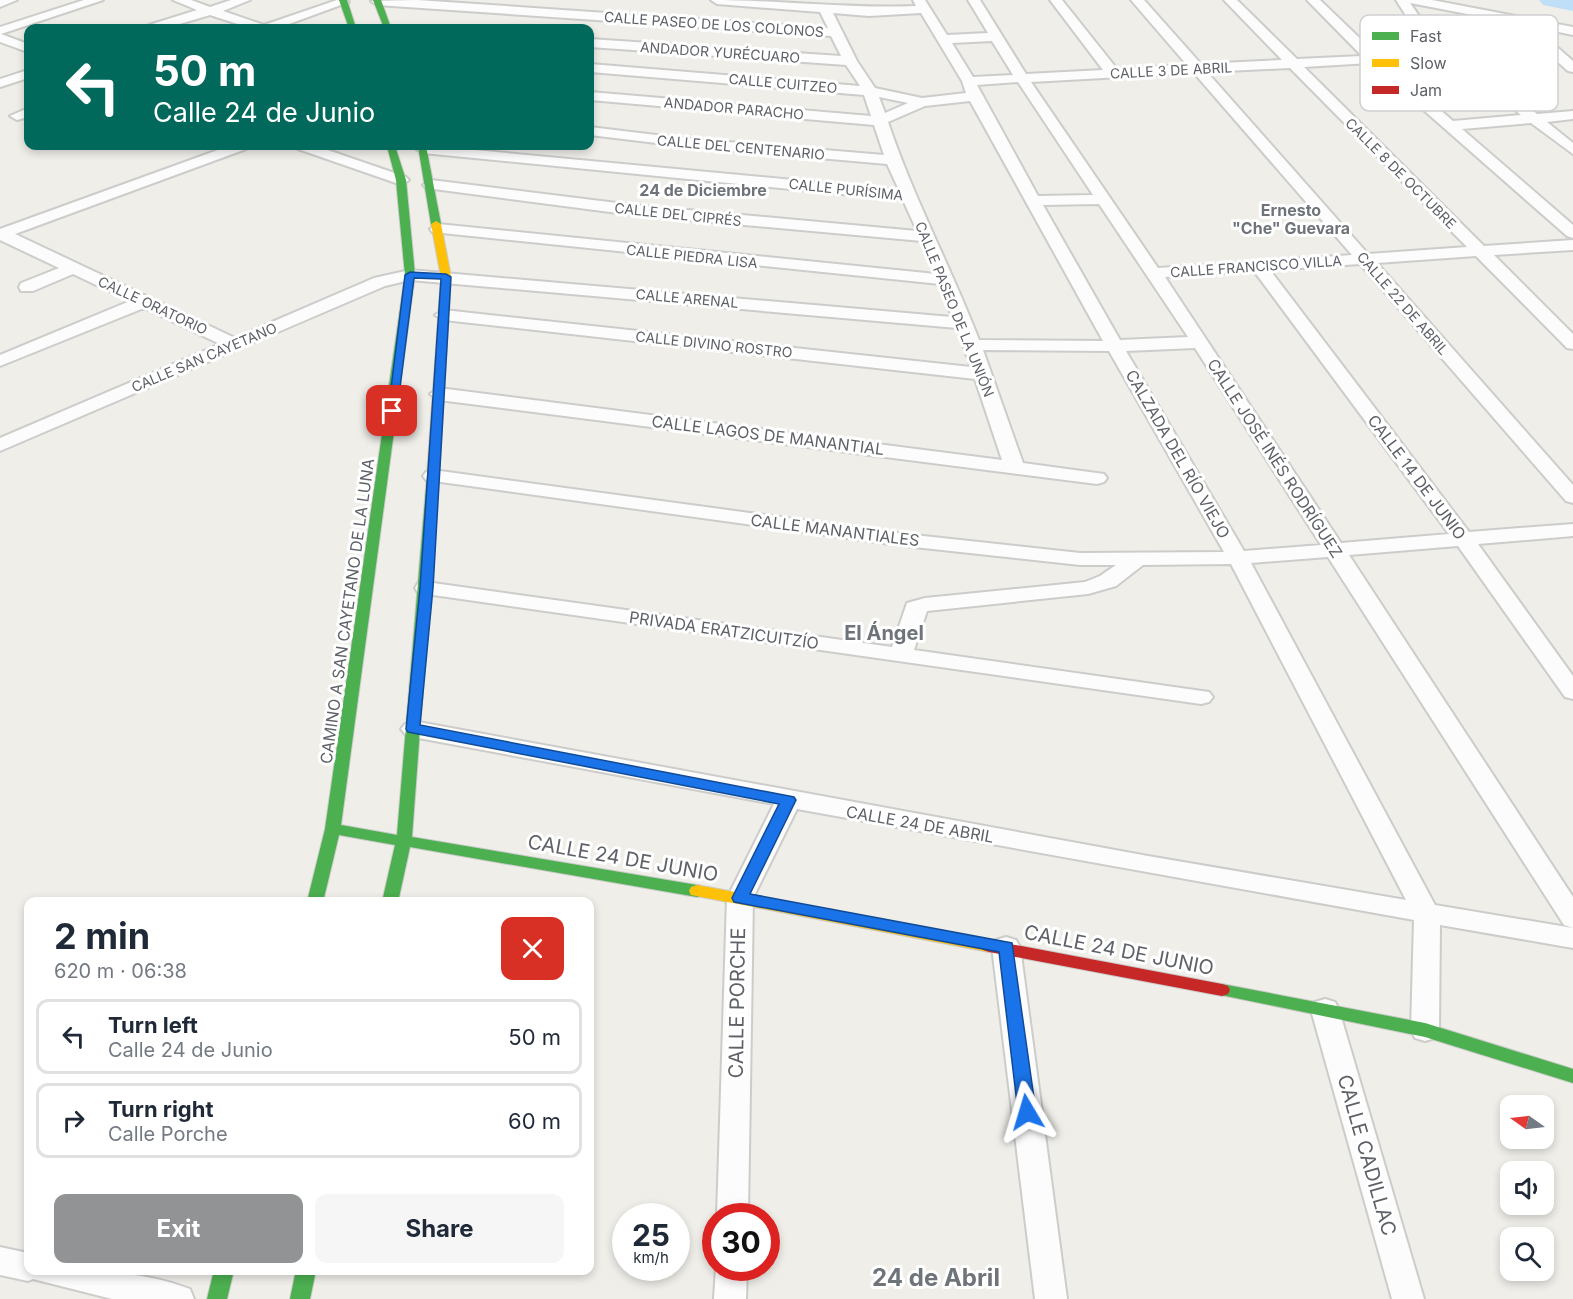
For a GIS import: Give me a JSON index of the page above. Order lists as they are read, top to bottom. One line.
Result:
{"streets":{"street":["CALLE PASEO DE LOS COLONOS","ANDADOR YURÉCUARO","CALLE 3 DE ABRIL","CALLE CUITZEO","ANDADOR PARACHO","CALLE DEL CENTENARIO","CALLE 8 DE OCTUBRE","CALLE PURÍSIMA","CALLE DEL CIPRÉS","CALLE PIEDRA LISA","CALLE FRANCISCO VILLA","CALLE ARENAL","CALLE 22 DE ABRIL","CALLE ORATORIO","CALLE PASEO DE LA UNIÓN","CALLE DIVINO ROSTRO","CALLE SAN CAYETANO","CALLE LAGOS DE MANANTIAL","CALZADA DEL RÍO VIEJO","CALLE JOSÉ INÉS RODRÍGUEZ","CALLE 14 DE JUNIO","CALLE MANANTIALES","CAMINO A SAN CAYETANO DE LA LUNA","PRIVADA ERATZICUITZÍO","CALLE 24 DE ABRIL","CALLE 24 DE JUNIO","CALLE PORCHE","CALLE CADILLAC"]},"crossings":[["CALLE PASEO DE LOS COLONOS","CALLE PASEO DE LA UNIÓN"],["ANDADOR YURÉCUARO","CALLE PASEO DE LA UNIÓN"],["CALLE 3 DE ABRIL","CALLE CUITZEO"],["CALLE 3 DE ABRIL","CALLE 8 DE OCTUBRE"],["CALLE 3 DE ABRIL","CALLE 22 DE ABRIL"],["CALLE 3 DE ABRIL","CALZADA DEL RÍO VIEJO"],["CALLE 3 DE ABRIL","CALLE JOSÉ INÉS RODRÍGUEZ"],["CALLE CUITZEO","CALLE PASEO DE LA UNIÓN"],["CALLE CUITZEO","CALZADA DEL RÍO VIEJO"],["ANDADOR PARACHO","CALLE PASEO DE LA UNIÓN"],["CALLE DEL CENTENARIO","CALLE PASEO DE LA UNIÓN"],["CALLE 8 DE OCTUBRE","CALLE FRANCISCO VILLA"],["CALLE PURÍSIMA","CALLE PASEO DE LA UNIÓN"],["CALLE DEL CIPRÉS","CALLE PASEO DE LA UNIÓN"],["CALLE PIEDRA LISA","CALLE PASEO DE LA UNIÓN"],["CALLE FRANCISCO VILLA","CALLE 22 DE ABRIL"],["CALLE FRANCISCO VILLA","CALLE JOSÉ INÉS RODRÍGUEZ"],["CALLE FRANCISCO VILLA","CALLE 14 DE JUNIO"],["CALLE ARENAL","CALLE PASEO DE LA UNIÓN"],["CALLE ARENAL","CALLE SAN CAYETANO"],["CALLE ARENAL","CAMINO A SAN CAYETANO DE LA LUNA"],["CALLE ORATORIO","CALLE SAN CAYETANO"],["CALLE PASEO DE LA UNIÓN","CALLE DIVINO ROSTRO"],["CALLE PASEO DE LA UNIÓN","CALLE LAGOS DE MANANTIAL"],["CALLE SAN CAYETANO","CAMINO A SAN CAYETANO DE LA LUNA"],["CALZADA DEL RÍO VIEJO","CALLE MANANTIALES"],["CALZADA DEL RÍO VIEJO","CALLE 24 DE ABRIL"],["CALLE JOSÉ INÉS RODRÍGUEZ","CALLE MANANTIALES"],["CALLE 14 DE JUNIO","CALLE MANANTIALES"],["CAMINO A SAN CAYETANO DE LA LUNA","CALLE 24 DE JUNIO"],["CALLE 24 DE ABRIL","CALLE PORCHE"],["CALLE 24 DE JUNIO","CALLE PORCHE"],["CALLE 24 DE JUNIO","CALLE CADILLAC"]],"districts":["24 de Diciembre","Ernesto \"Che\" Guevara","El Ángel","24 de Abril"],"legend":["Fast","Slow","Jam"],"north":"left","page":{"turn":["50 m","Calle 24 de Junio"],"heading":["2 min","620 m · 06:38"],"list":[{"name":"Turn left","note":"Calle 24 de Junio","value":"50 m"},{"name":"Turn right","note":"Calle Porche","value":"60 m"}],"buttons":["Exit","Share"],"speed":"25 km/h","limit":"30"}}
